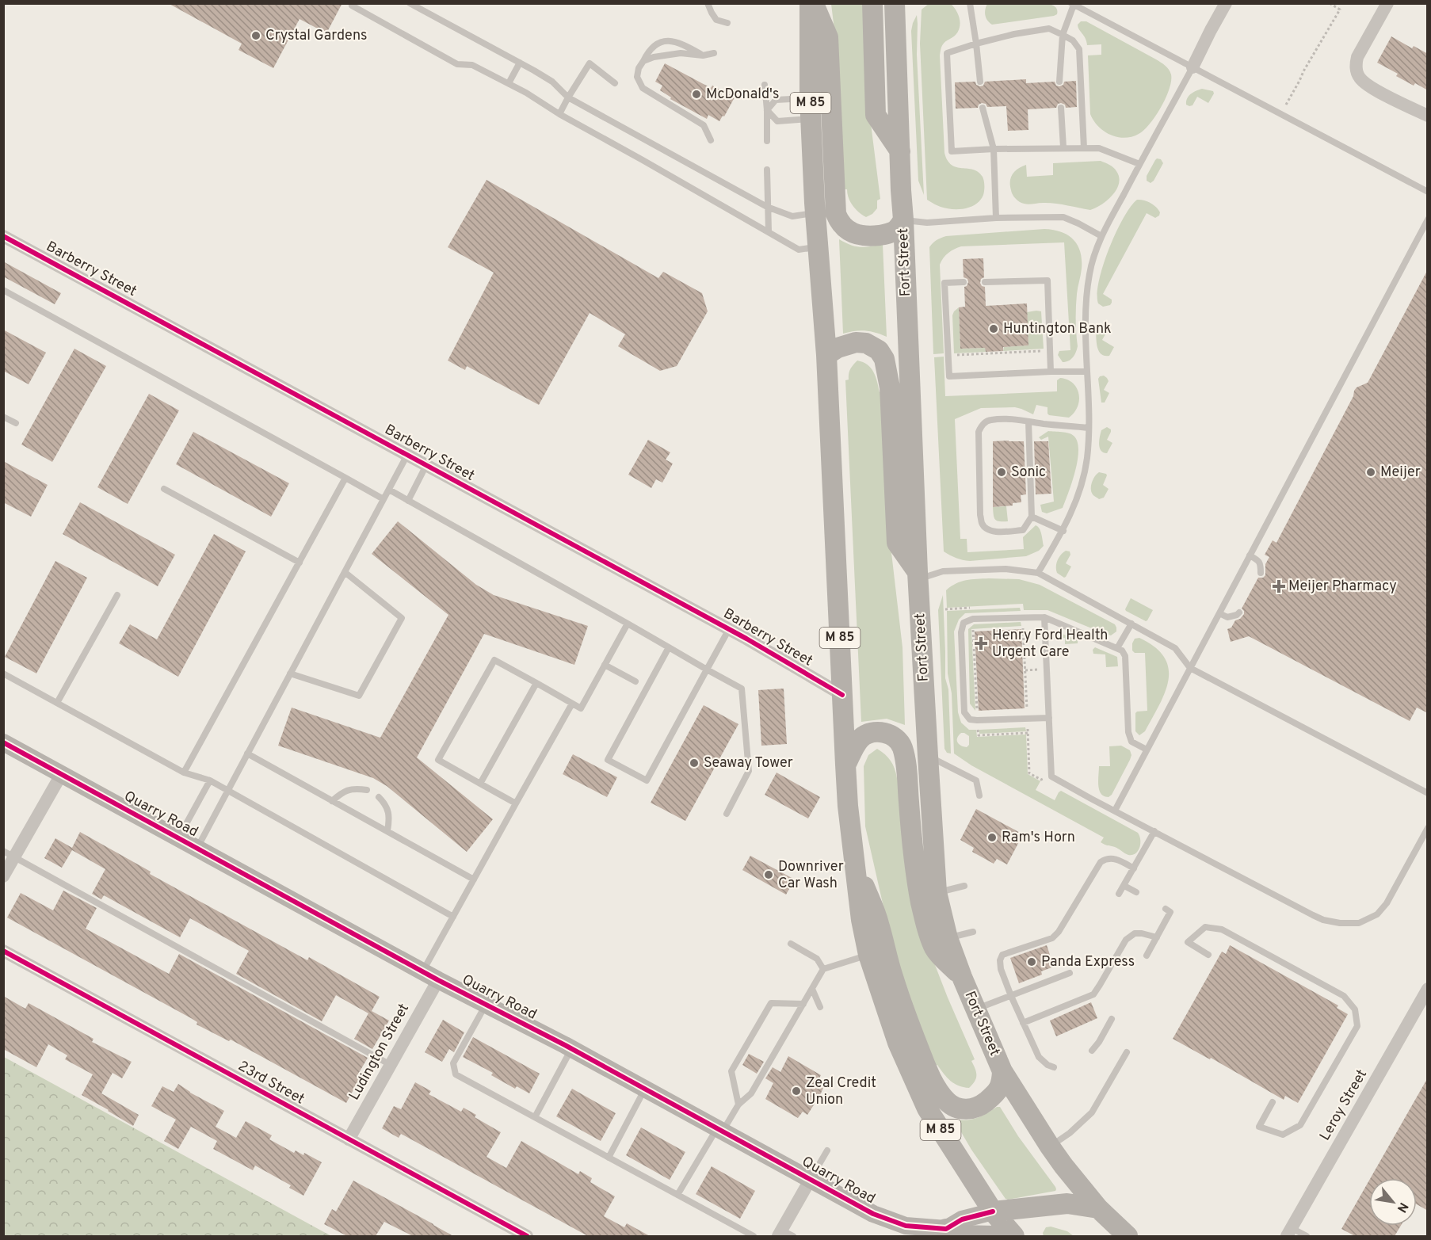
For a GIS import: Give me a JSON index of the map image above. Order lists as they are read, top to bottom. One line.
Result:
{"streets":{"main road":["M 85","Fort Street"],"street":["Barberry Street","Quarry Road","Ludington Street","23rd Street","Leroy Street"]},"crossings":[["M 85","Barberry Street"],["Quarry Road","Ludington Street"],["Ludington Street","23rd Street"]],"places":{"other":["Crystal Gardens","McDonald's","Huntington Bank","Sonic","Meijer","Seaway Tower","Ram's Horn","Downriver Car Wash","Panda Express","Zeal Credit Union"],"health":["Meijer Pharmacy","Henry Ford Health Urgent Care"]},"north":"bottom right"}
